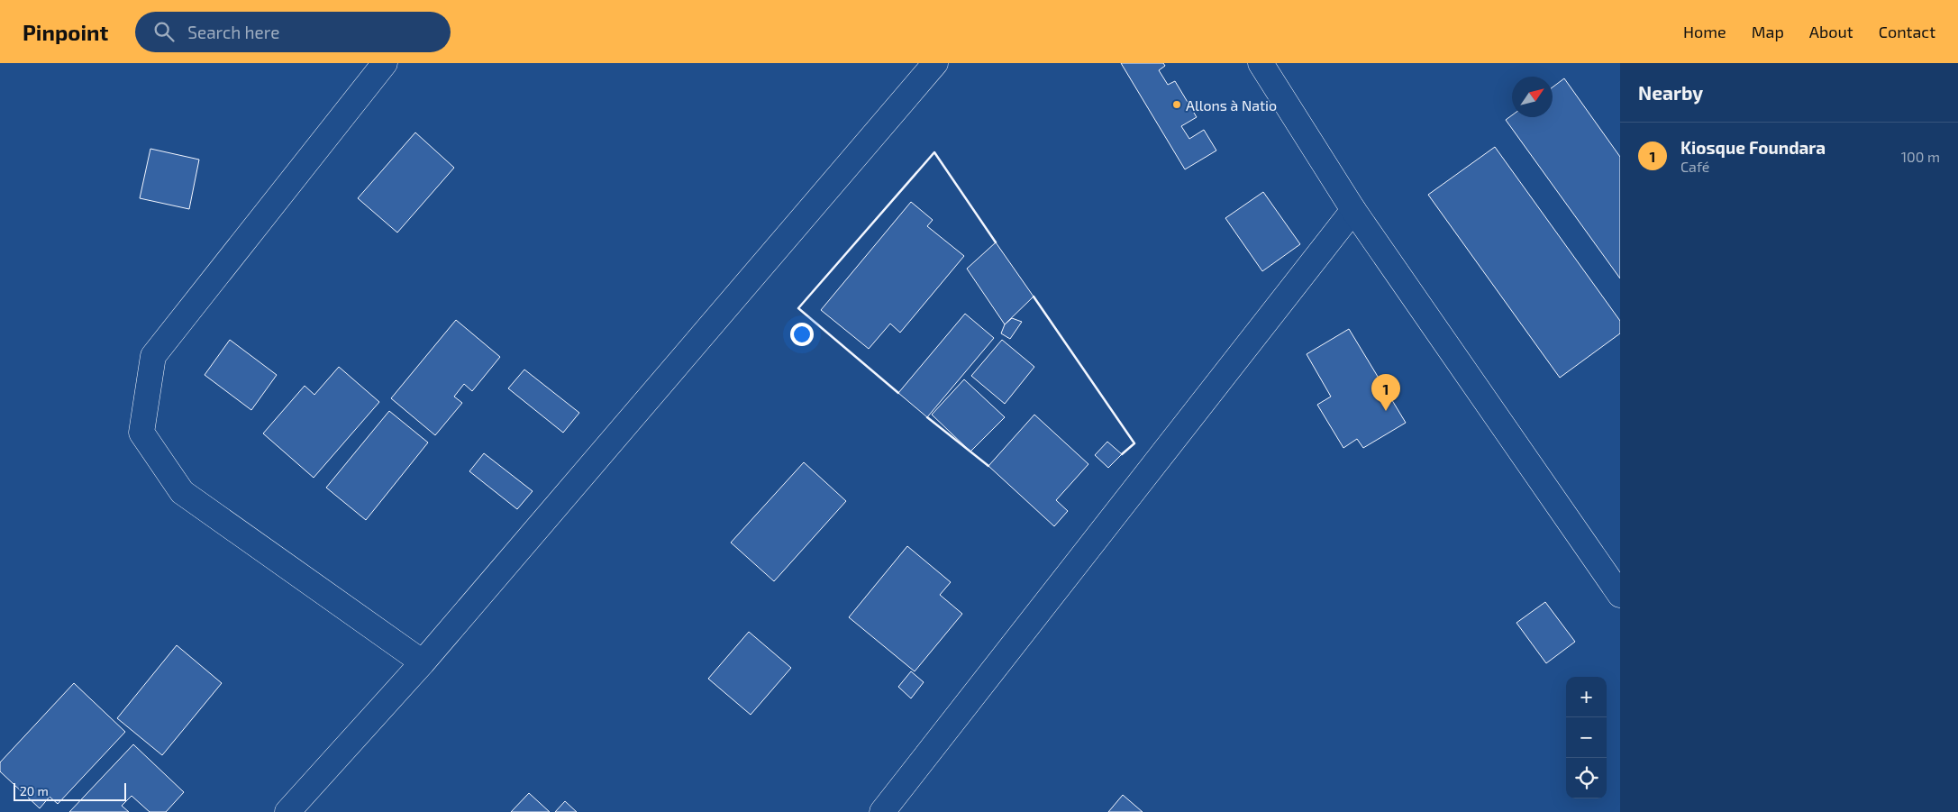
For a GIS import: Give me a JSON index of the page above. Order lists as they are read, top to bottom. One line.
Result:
{"places":["Allons à Natio"],"scale_bar":"20 m","north":"top right","page":{"header":"Pinpoint","search":"Search here","nav":["Home","Map","About","Contact"],"heading":"Nearby","list":[{"mark":"1","name":"Kiosque Foundara","note":"Café","value":"100 m"}],"pins":"1","map_buttons":["+","−"],"scale":"20 m"}}
